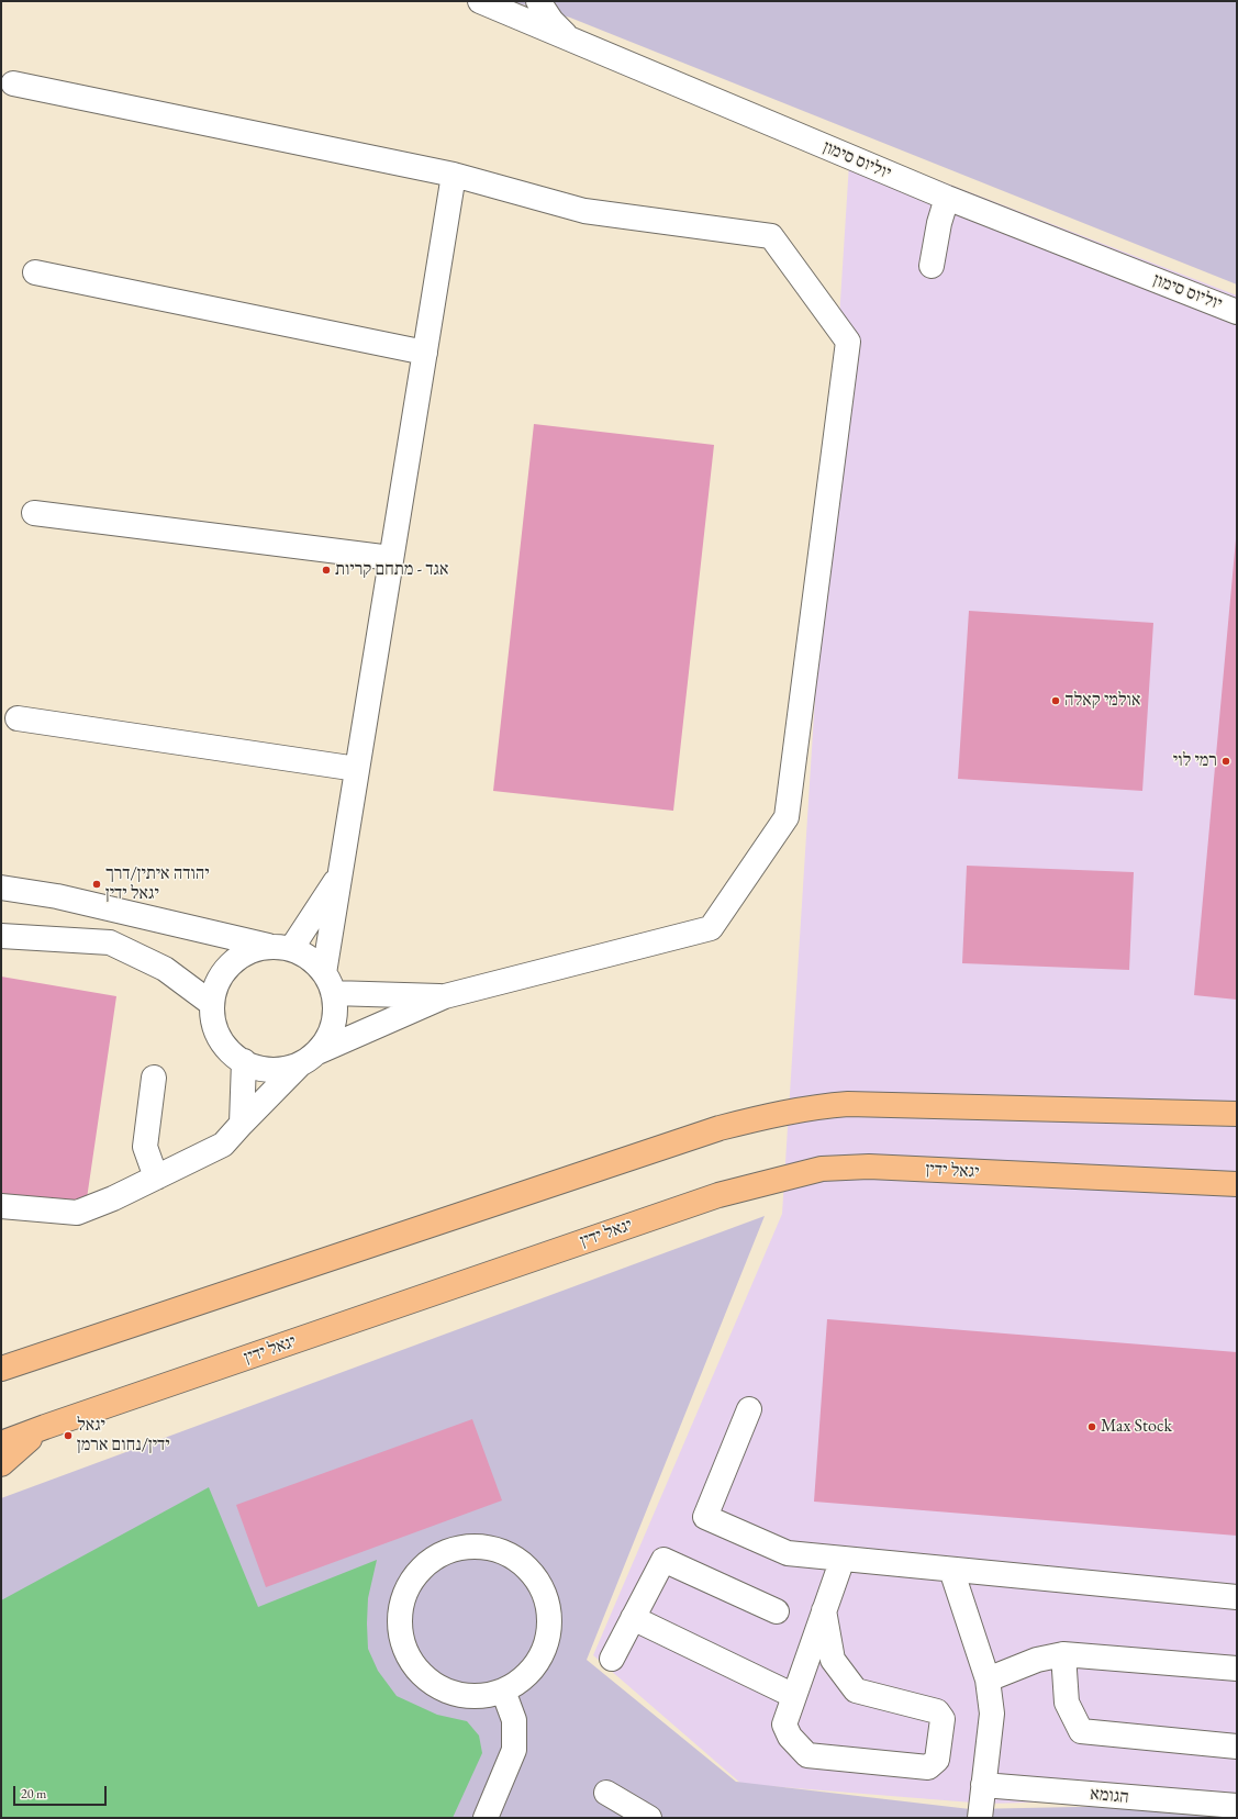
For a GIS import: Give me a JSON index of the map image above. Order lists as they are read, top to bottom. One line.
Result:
{"streets":{"main road":["יגאל ידין"],"street":["יוליוס סימון","הגומא"]},"places":["אגד - מתחם קריות","אולמי קאלה","רמי לוי","יהודה איתין/דרך יגאל ידין","Max Stock","יגאל ידין/נחום ארמן"],"scale_bar":"20 m"}
